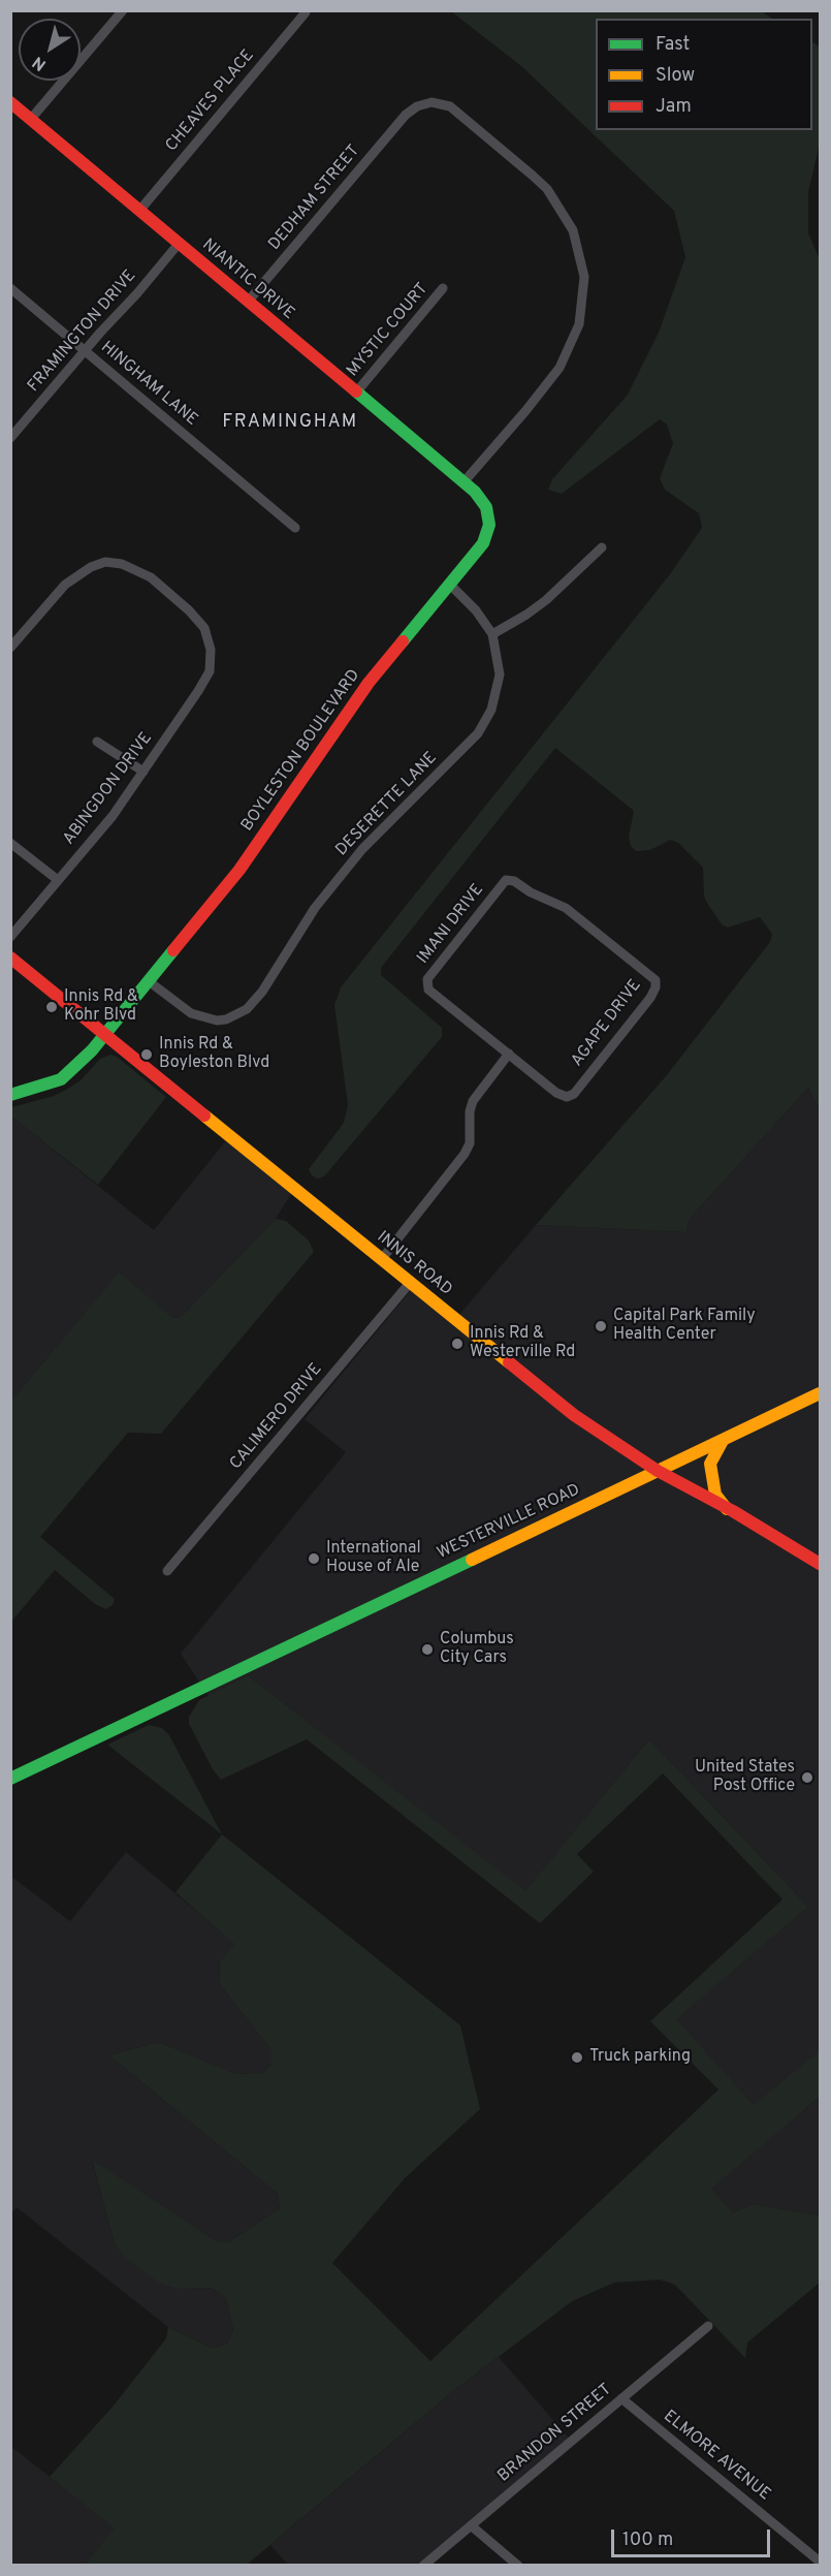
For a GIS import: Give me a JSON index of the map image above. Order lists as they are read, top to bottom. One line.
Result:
{"streets":{"main road":["NIANTIC DRIVE","BOYLESTON BOULEVARD","INNIS ROAD","WESTERVILLE ROAD"],"street":["CHEAVES PLACE","DEDHAM STREET","MYSTIC COURT","FRAMINGTON DRIVE","HINGHAM LANE","ABINGDON DRIVE","DESERETTE LANE","IMANI DRIVE","AGAPE DRIVE","CALIMERO DRIVE","BRANDON STREET","ELMORE AVENUE"]},"crossings":[["CHEAVES PLACE","NIANTIC DRIVE"],["DEDHAM STREET","NIANTIC DRIVE"],["DEDHAM STREET","BOYLESTON BOULEVARD"],["NIANTIC DRIVE","MYSTIC COURT"],["NIANTIC DRIVE","FRAMINGTON DRIVE"],["NIANTIC DRIVE","BOYLESTON BOULEVARD"],["FRAMINGTON DRIVE","HINGHAM LANE"],["BOYLESTON BOULEVARD","DESERETTE LANE"],["BOYLESTON BOULEVARD","INNIS ROAD"],["IMANI DRIVE","AGAPE DRIVE"],["INNIS ROAD","CALIMERO DRIVE"],["INNIS ROAD","WESTERVILLE ROAD"],["BRANDON STREET","ELMORE AVENUE"]],"districts":["FRAMINGHAM"],"places":["Innis Rd & Kohr Blvd","Innis Rd & Boyleston Blvd","Capital Park Family Health Center","Innis Rd & Westerville Rd","International House of Ale","Columbus City Cars","United States Post Office","Truck parking"],"legend":["Fast","Slow","Jam"],"scale_bar":"100 m","north":"bottom left"}
